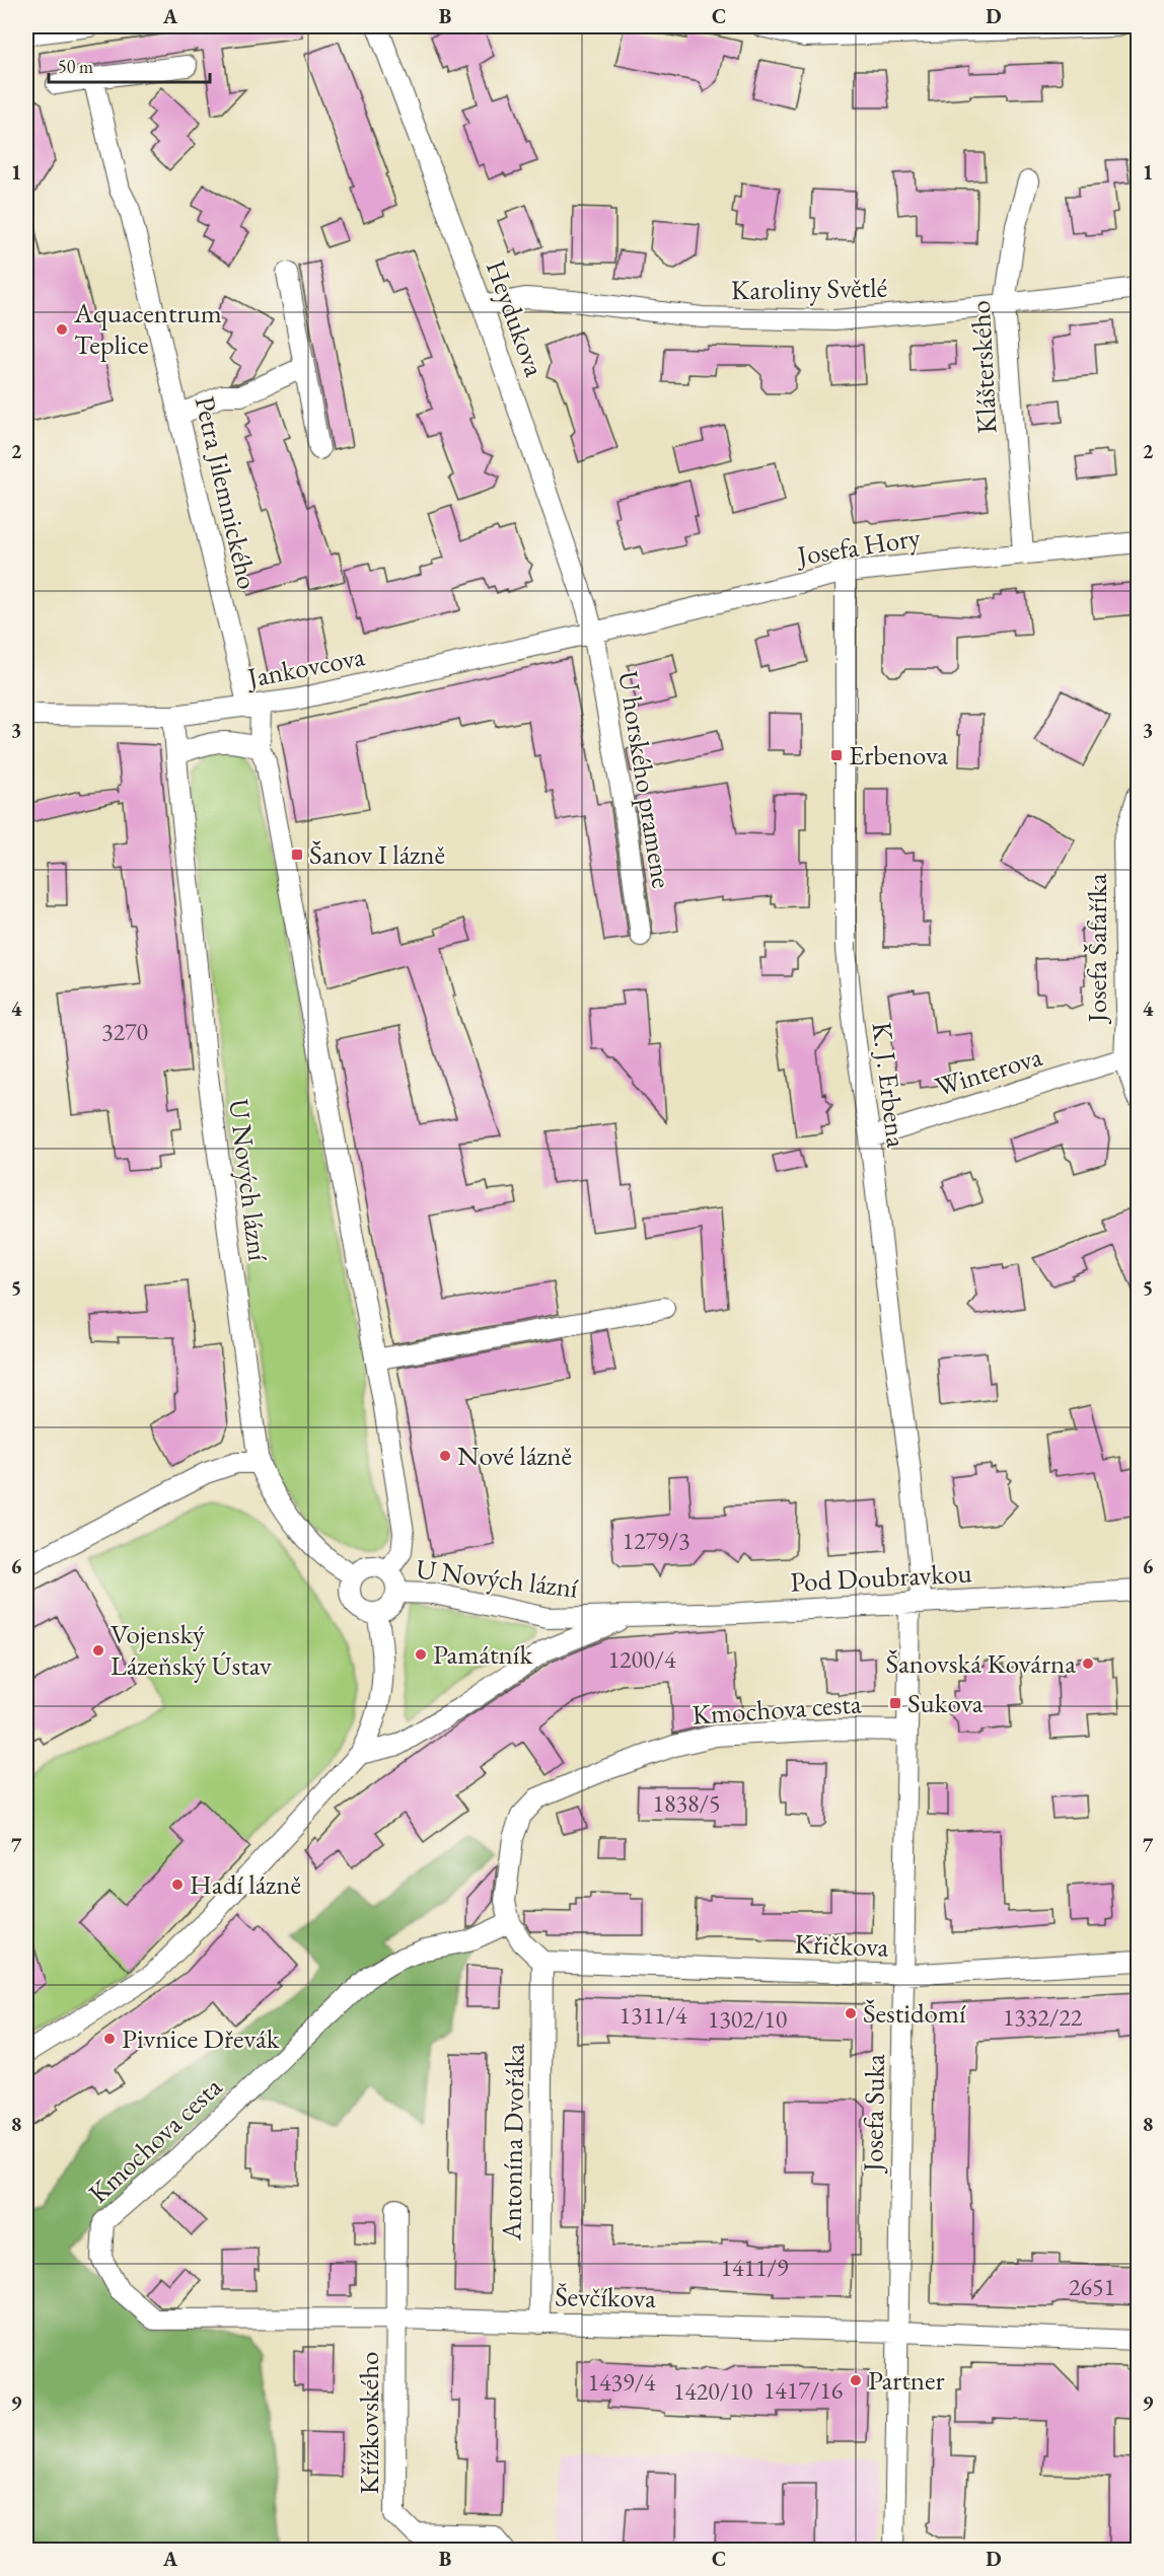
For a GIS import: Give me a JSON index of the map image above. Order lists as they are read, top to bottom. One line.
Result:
{"streets":{"street":["Karoliny Světlé","Heydukova","Klášterského","Petra Jilemnického","Josefa Hory","Jankovcova","U horského pramene","Josefa Šafaříka","Winterova","K. J. Erbena","U Nových lázní","Pod Doubravkou","Kmochova cesta","Křičkova","Josefa Suka","Antonína Dvořáka","Ševčíkova","Křížkovského"]},"crossings":[["Karoliny Světlé","Heydukova"],["Karoliny Světlé","Klášterského"],["Heydukova","Josefa Hory"],["Heydukova","Jankovcova"],["Heydukova","U horského pramene"],["Klášterského","Josefa Hory"],["Petra Jilemnického","Jankovcova"],["Petra Jilemnického","U Nových lázní"],["Josefa Hory","Jankovcova"],["Josefa Hory","U horského pramene"],["Josefa Hory","K. J. Erbena"],["Jankovcova","U horského pramene"],["Jankovcova","U Nových lázní"],["Josefa Šafaříka","Winterova"],["Winterova","K. J. Erbena"],["K. J. Erbena","Pod Doubravkou"],["K. J. Erbena","Josefa Suka"],["U Nových lázní","Pod Doubravkou"],["Pod Doubravkou","Josefa Suka"],["Kmochova cesta","Křičkova"],["Kmochova cesta","Josefa Suka"],["Kmochova cesta","Antonína Dvořáka"],["Kmochova cesta","Ševčíkova"],["Křičkova","Josefa Suka"],["Křičkova","Antonína Dvořáka"],["Josefa Suka","Ševčíkova"],["Antonína Dvořáka","Ševčíkova"],["Ševčíkova","Křížkovského"]],"places":{"other":["Aquacentrum Teplice","Nové lázně","Vojenský Lázeňský Ústav","Památník","Šanovská Kovárna","Hadí lázně","Šestidomí","Pivnice Dřevák","Partner"],"transit":["Erbenova","Šanov I lázně","Sukova"]},"house_numbers":["3270","1279/3","1200/4","1838/5","1311/4","1332/22","1302/10","1411/9","2651","1439/4","1417/16","1420/10"],"scale_bar":"50 m","grid":{"columns":["A","B","C","D"],"rows":["1","2","3","4","5","6","7","8","9"]}}
